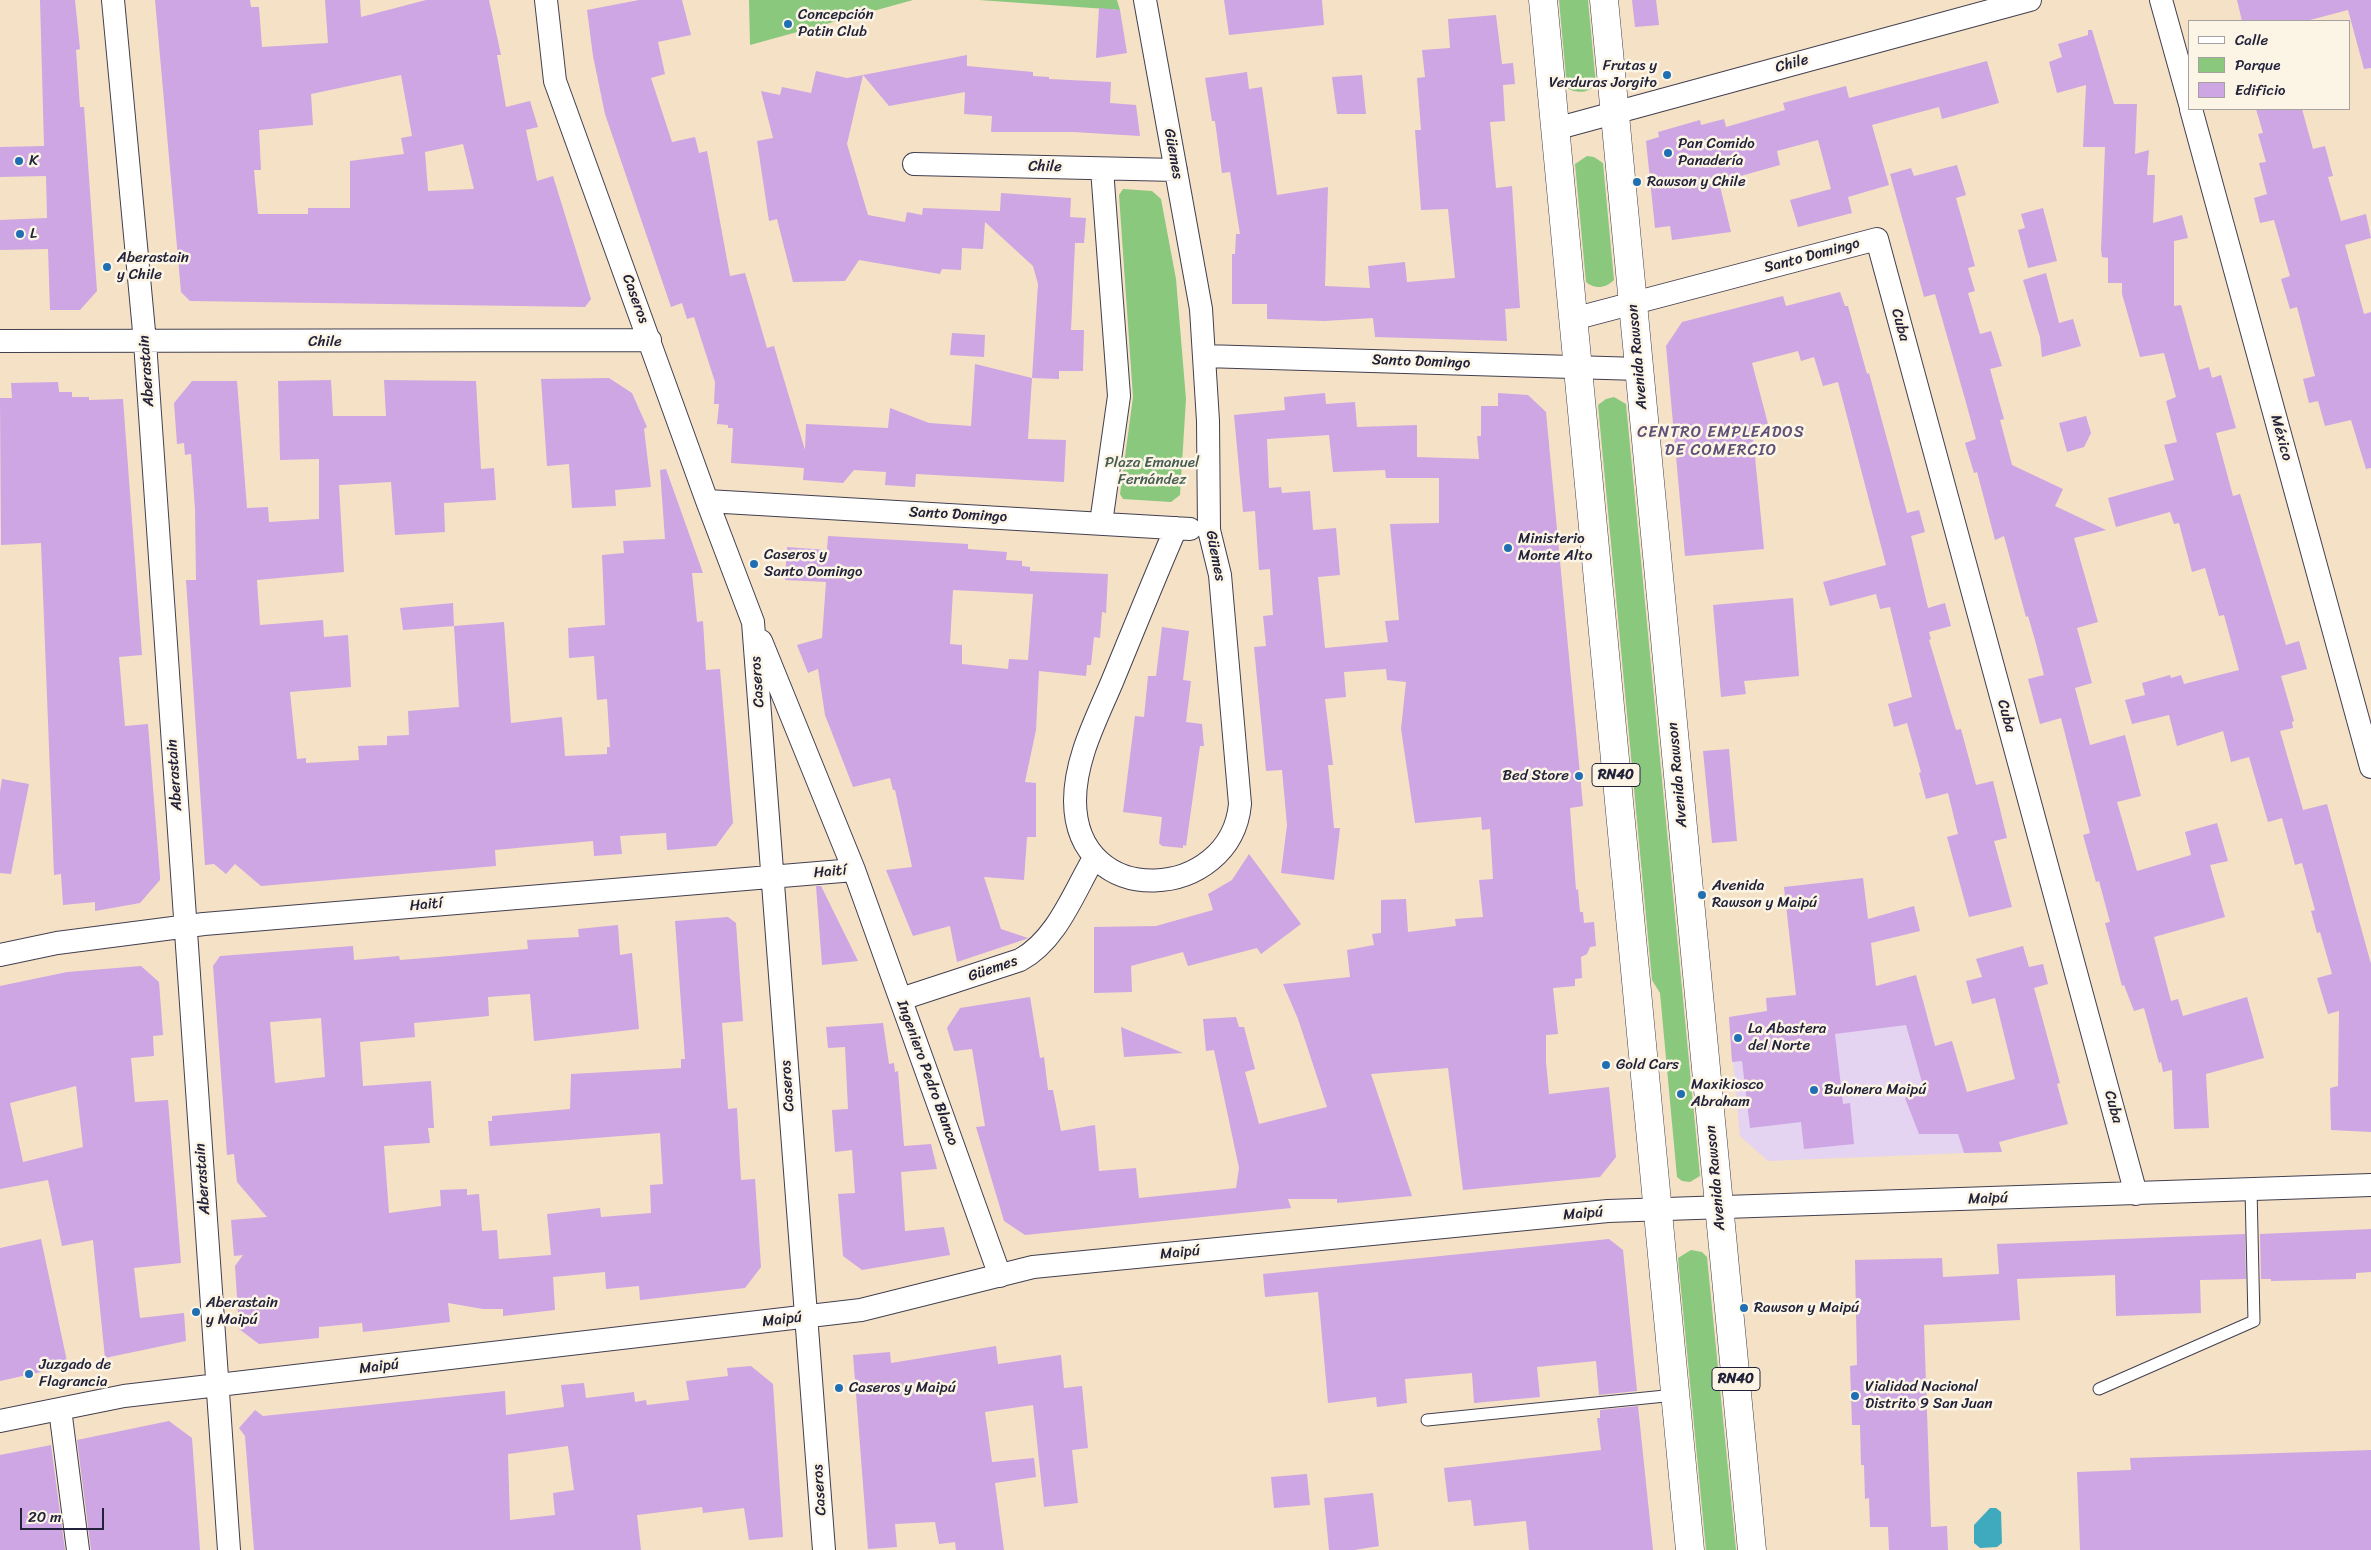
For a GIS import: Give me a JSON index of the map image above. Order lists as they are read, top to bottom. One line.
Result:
{"streets":{"main road":["Avenida Rawson","RN40"],"street":["Chile","Güemes","Santo Domingo","Caseros","Cuba","Aberastain","México","Haití","Ingeniero Pedro Blanco","Maipú"]},"crossings":[["Chile","Güemes"],["Chile","Caseros"],["Chile","Avenida Rawson"],["Chile","Aberastain"],["Chile","RN40"],["Güemes","Santo Domingo"],["Güemes","Ingeniero Pedro Blanco"],["Santo Domingo","Caseros"],["Santo Domingo","Cuba"],["Santo Domingo","Avenida Rawson"],["Santo Domingo","RN40"],["Caseros","Haití"],["Caseros","Ingeniero Pedro Blanco"],["Caseros","Maipú"],["Cuba","Maipú"],["Avenida Rawson","Maipú"],["Aberastain","Haití"],["Aberastain","Maipú"],["RN40","Maipú"],["Haití","Ingeniero Pedro Blanco"],["Ingeniero Pedro Blanco","Maipú"]],"districts":["CENTRO EMPLEADOS DE COMERCIO"],"parks":["Plaza Emanuel Fernández"],"places":["Concepción Patin Club","Frutas y Verduras Jorgito","Pan Comido Panadería","K","Rawson y Chile","L","Aberastain y Chile","Ministerio Monte Alto","Caseros y Santo Domingo","Bed Store","Avenida Rawson y Maipú","La Abastera del Norte","Gold Cars","Bulonera Maipú","Maxikiosco Abraham","Rawson y Maipú","Aberastain y Maipú","Juzgado de Flagrancia","Caseros y Maipú","Vialidad Nacional Distrito 9 San Juan"],"legend":["Calle","Parque","Edificio"],"scale_bar":"20 m"}
